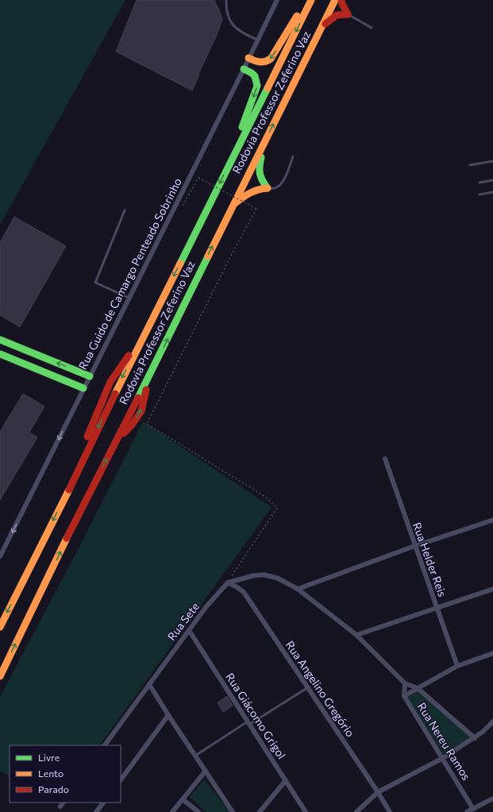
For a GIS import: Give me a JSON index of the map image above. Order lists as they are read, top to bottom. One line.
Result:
{"streets":{"main road":["Rodovia Professor Zeferino Vaz"],"street":["Rua Guido de Camargo Penteado Sobrinho","Rua Helder Reis","Rua Sete","Rua Angelino Gregório","Rua Giácomo Grigol","Rua Nereu Ramos"]},"crossings":[["Rua Sete","Rua Angelino Gregório"],["Rua Sete","Rua Giácomo Grigol"]],"legend":["Livre","Lento","Parado"]}
